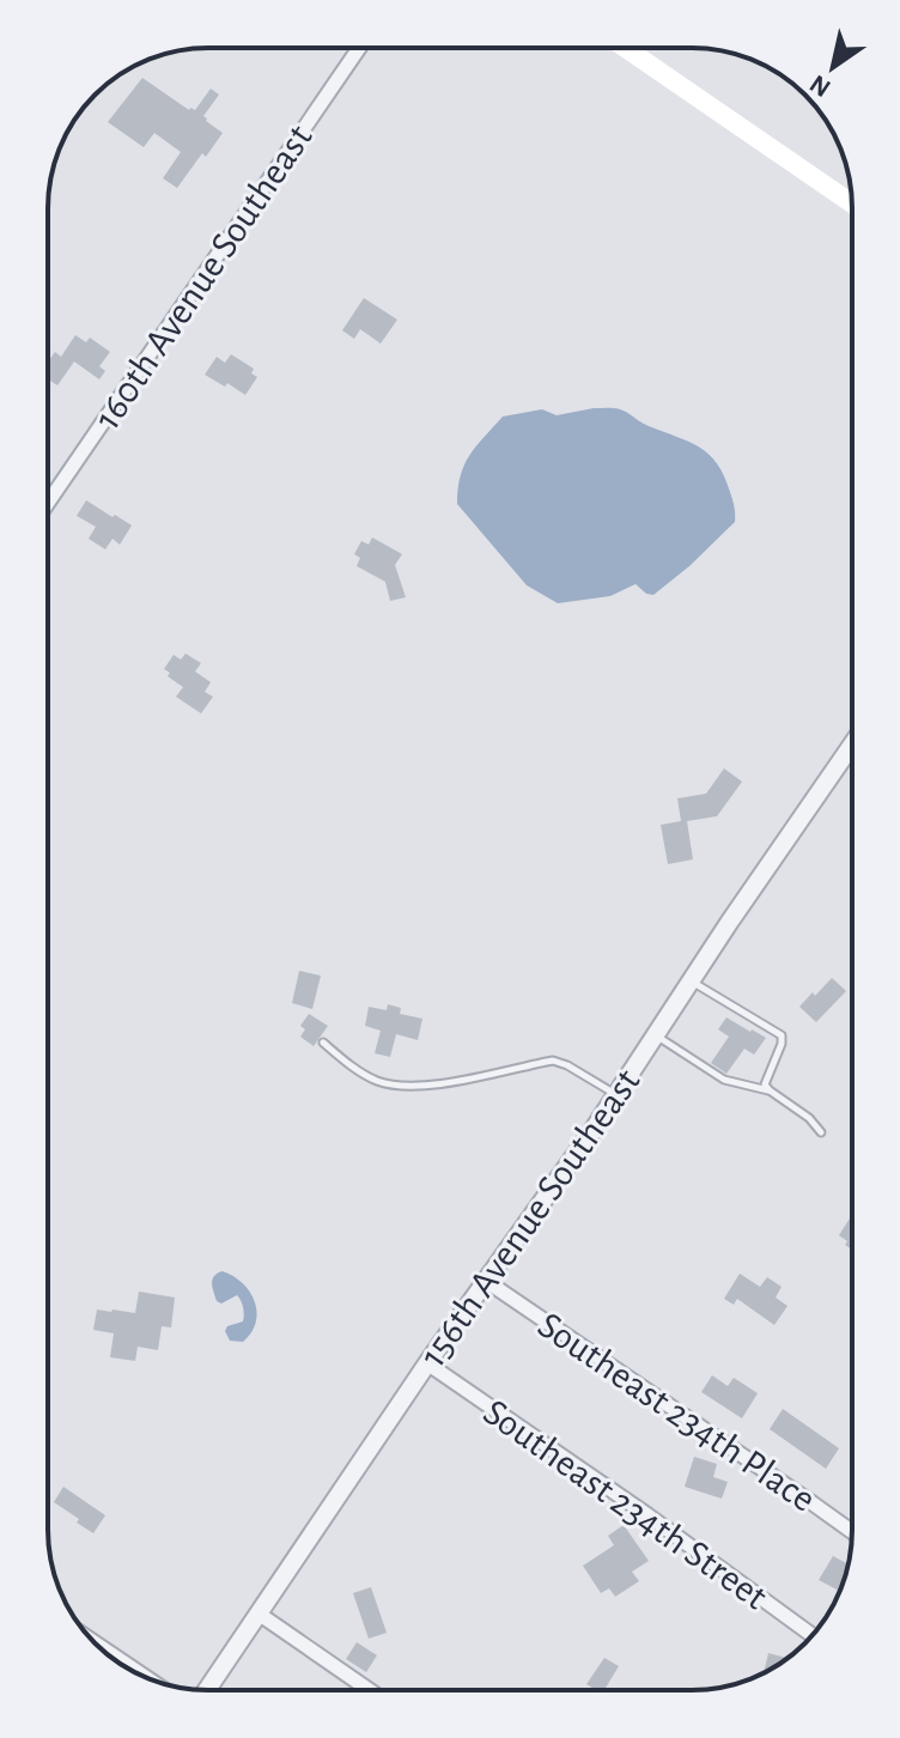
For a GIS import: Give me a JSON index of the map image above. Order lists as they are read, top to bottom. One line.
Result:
{"streets":{"street":["160th Avenue Southeast","156th Avenue Southeast","Southeast 234th Place","Southeast 234th Street"]},"crossings":[["156th Avenue Southeast","Southeast 234th Place"],["156th Avenue Southeast","Southeast 234th Street"]],"north":"bottom left"}
